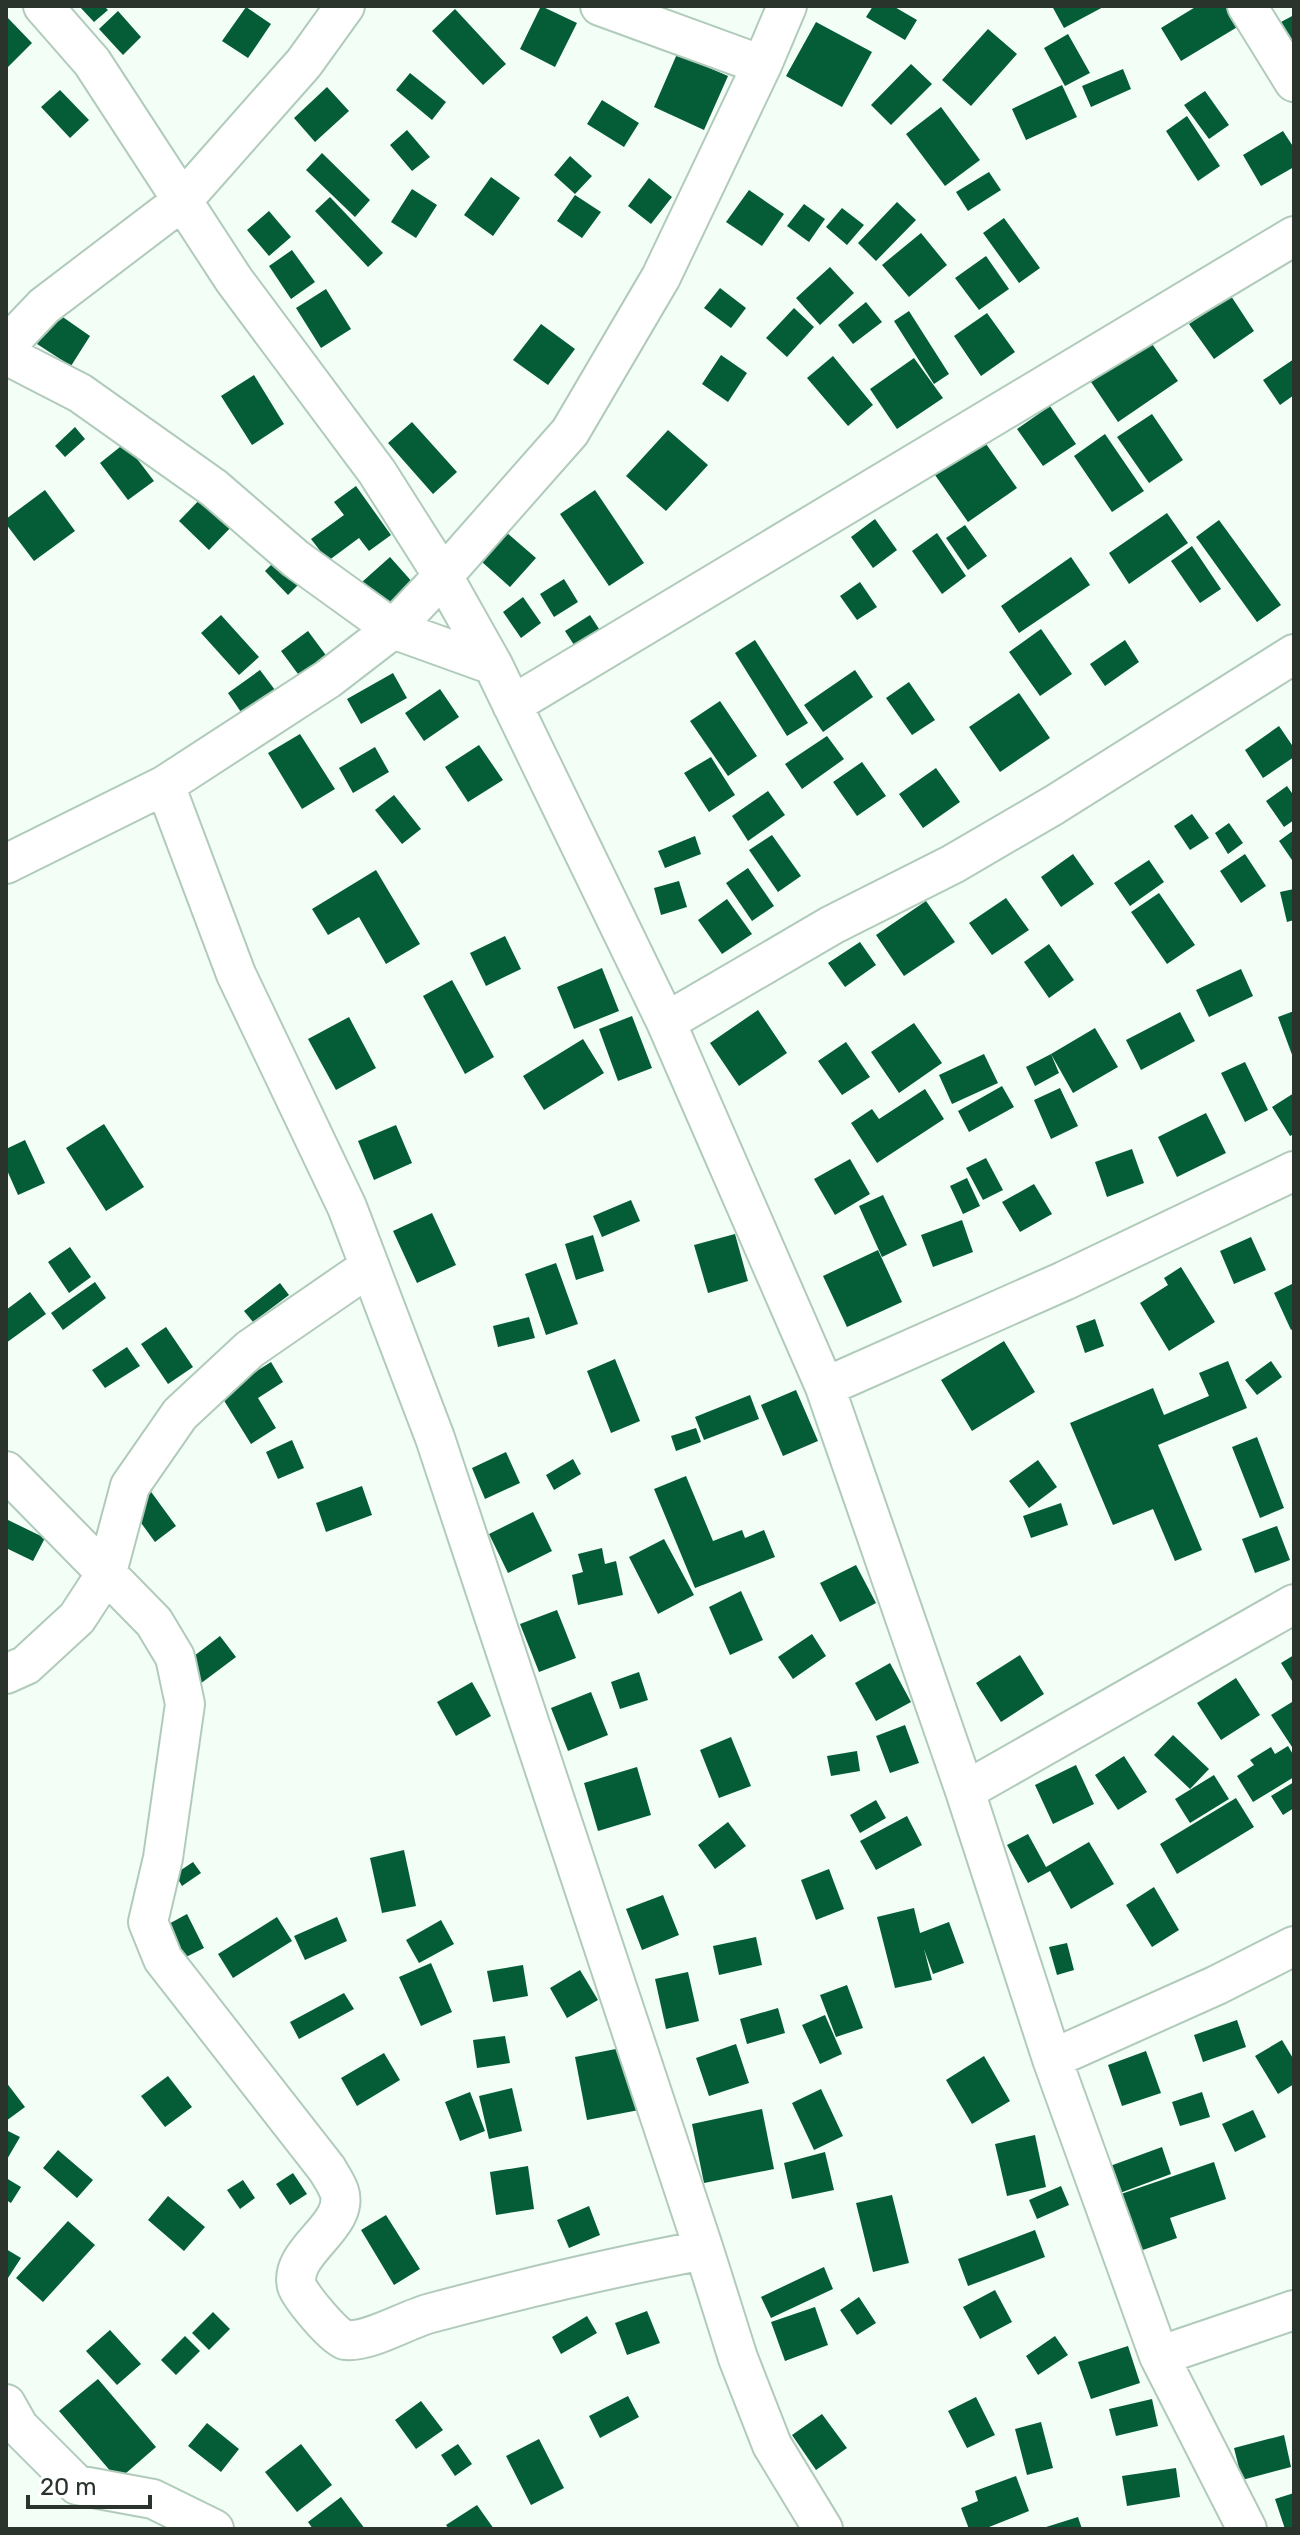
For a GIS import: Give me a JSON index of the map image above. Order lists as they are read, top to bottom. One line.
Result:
{"scale_bar":"20 m"}
